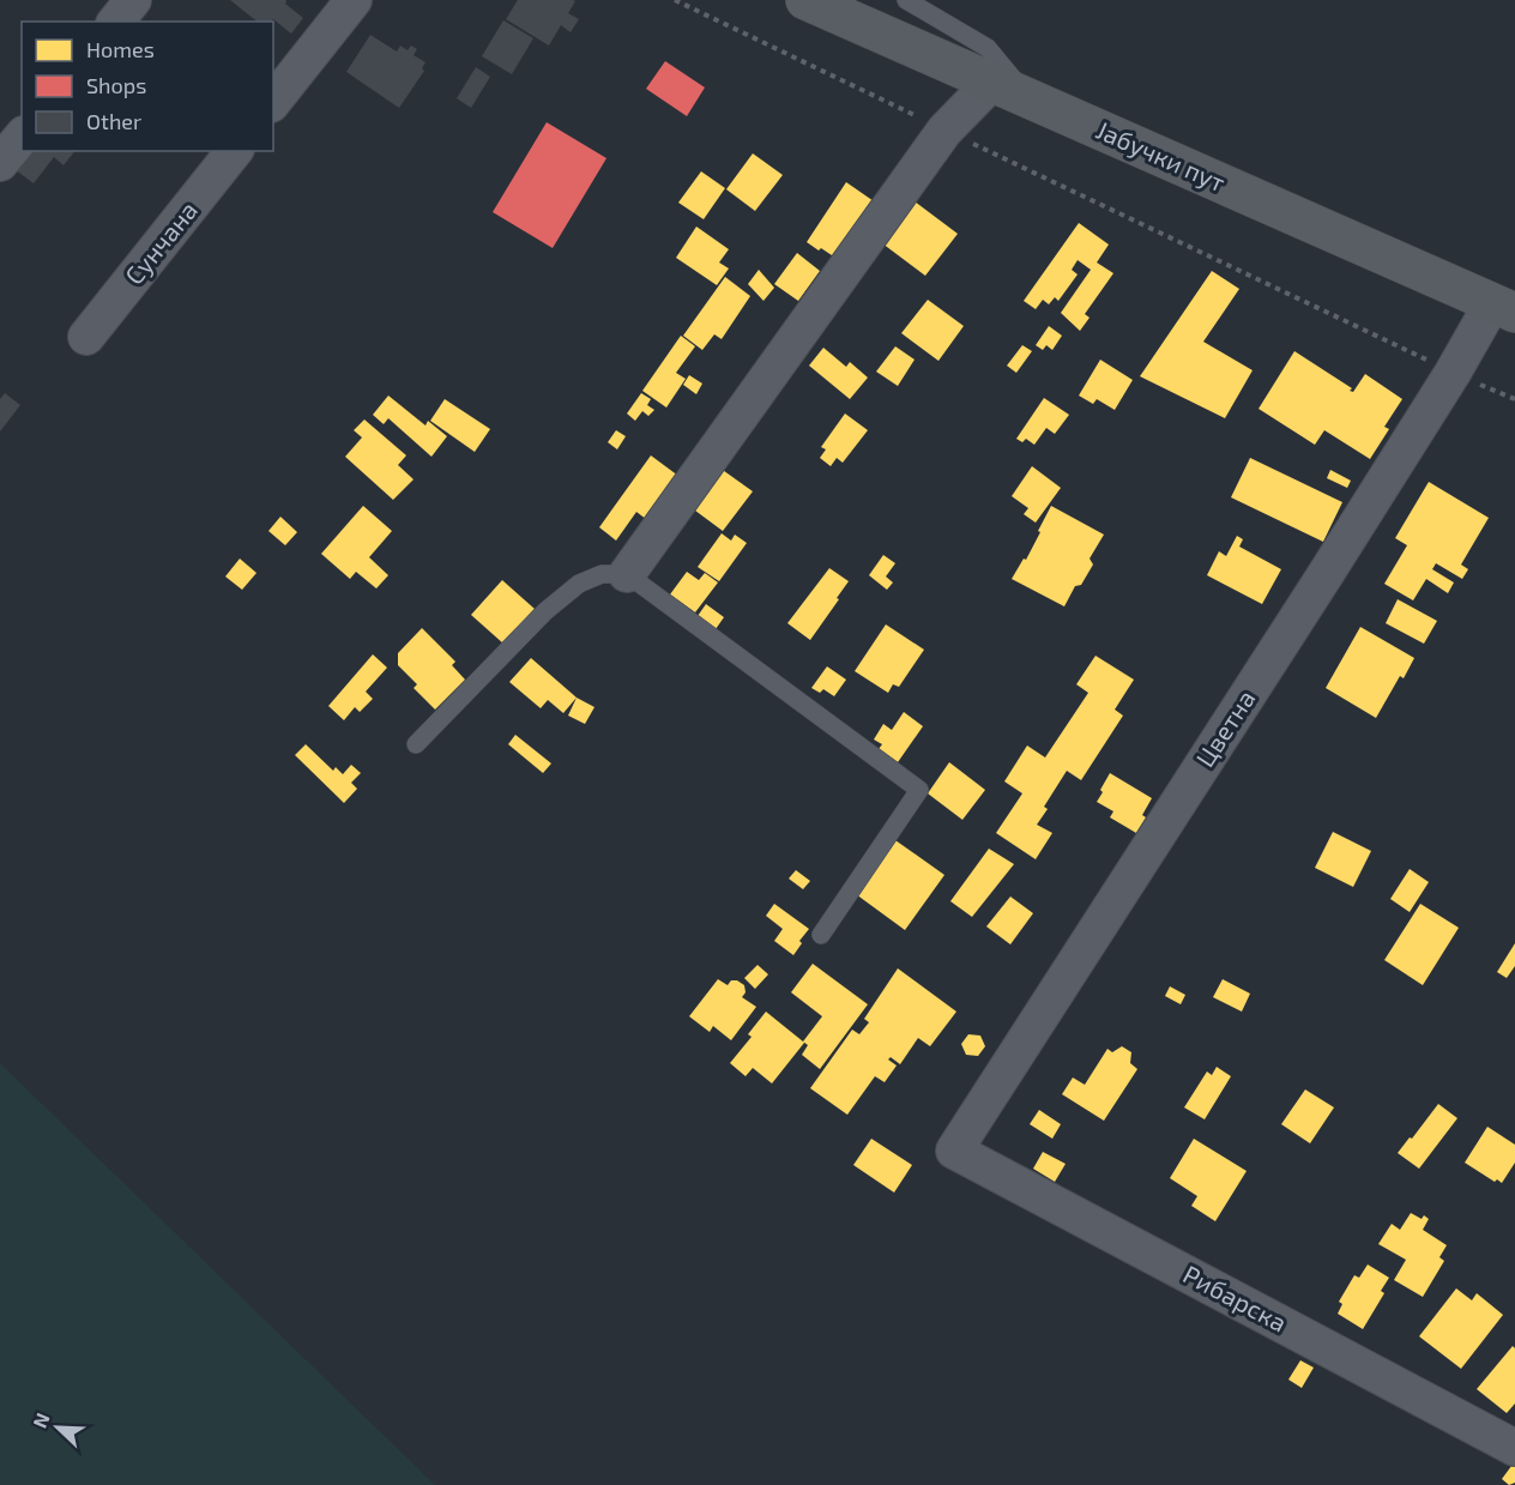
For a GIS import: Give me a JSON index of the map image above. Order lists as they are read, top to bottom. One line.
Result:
{"streets":{"main road":["Јабучки пут"],"street":["Сунчана","Цветна","Рибарска"]},"crossings":[["Јабучки пут","Цветна"],["Цветна","Рибарска"]],"legend":["Homes","Shops","Other"],"north":"top left"}
